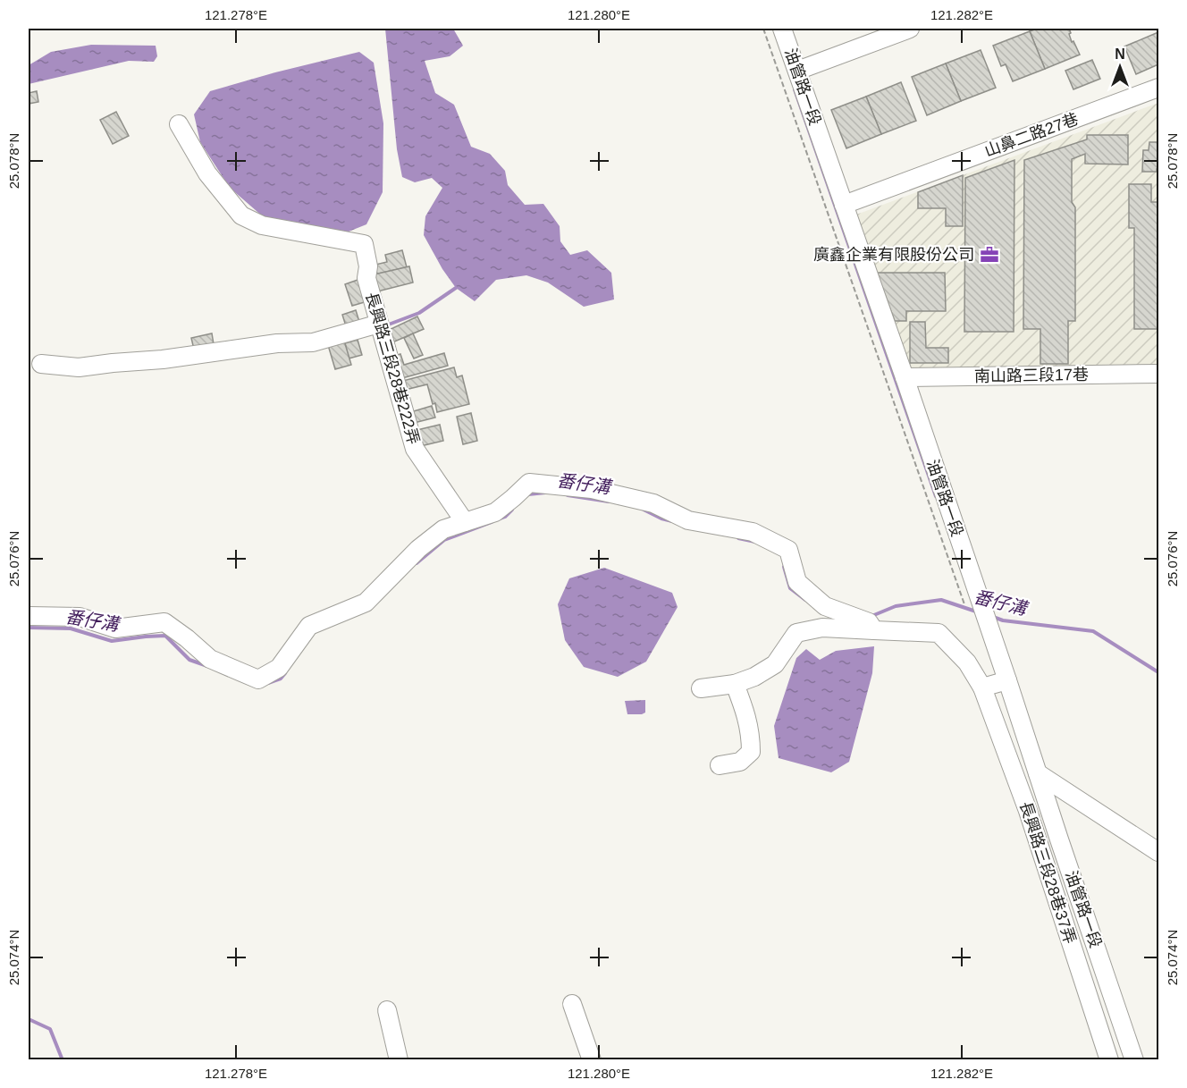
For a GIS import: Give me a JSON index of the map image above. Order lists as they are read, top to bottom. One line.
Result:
{"streets":{"street":["油管路一段","山鼻二路27巷","長興路三段28巷222弄","南山路三段17巷","長興路三段28巷37弄"]},"crossings":[["油管路一段","山鼻二路27巷"],["油管路一段","南山路三段17巷"]],"water":["番仔溝"],"places":{"office":["廣鑫企業有限股份公司"]},"north":"top","coordinates":["121.278°E","121.280°E","121.282°E","25.078°N","25.076°N","25.074°N"]}
